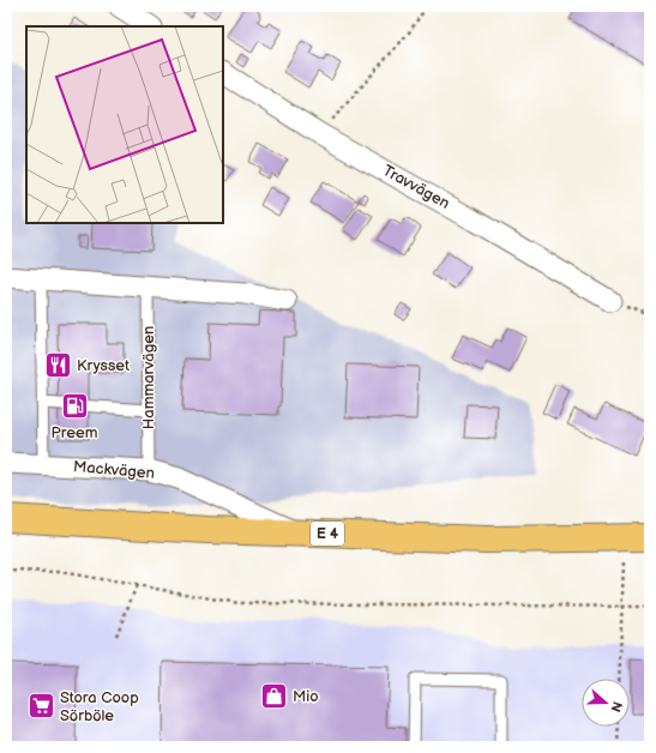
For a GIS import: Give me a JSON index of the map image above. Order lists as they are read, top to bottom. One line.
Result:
{"streets":{"highway":["E 4"],"street":["Travvägen","Mackvägen"],"lane":["Hammarvägen"]},"crossings":[["Hammarvägen","Mackvägen"],["Mackvägen","E 4"]],"places":{"restaurant":["Krysset"],"fuel station":["Preem"],"shop":["Mio"],"supermarket":["Stora Coop Sörböle"]},"north":"right"}
